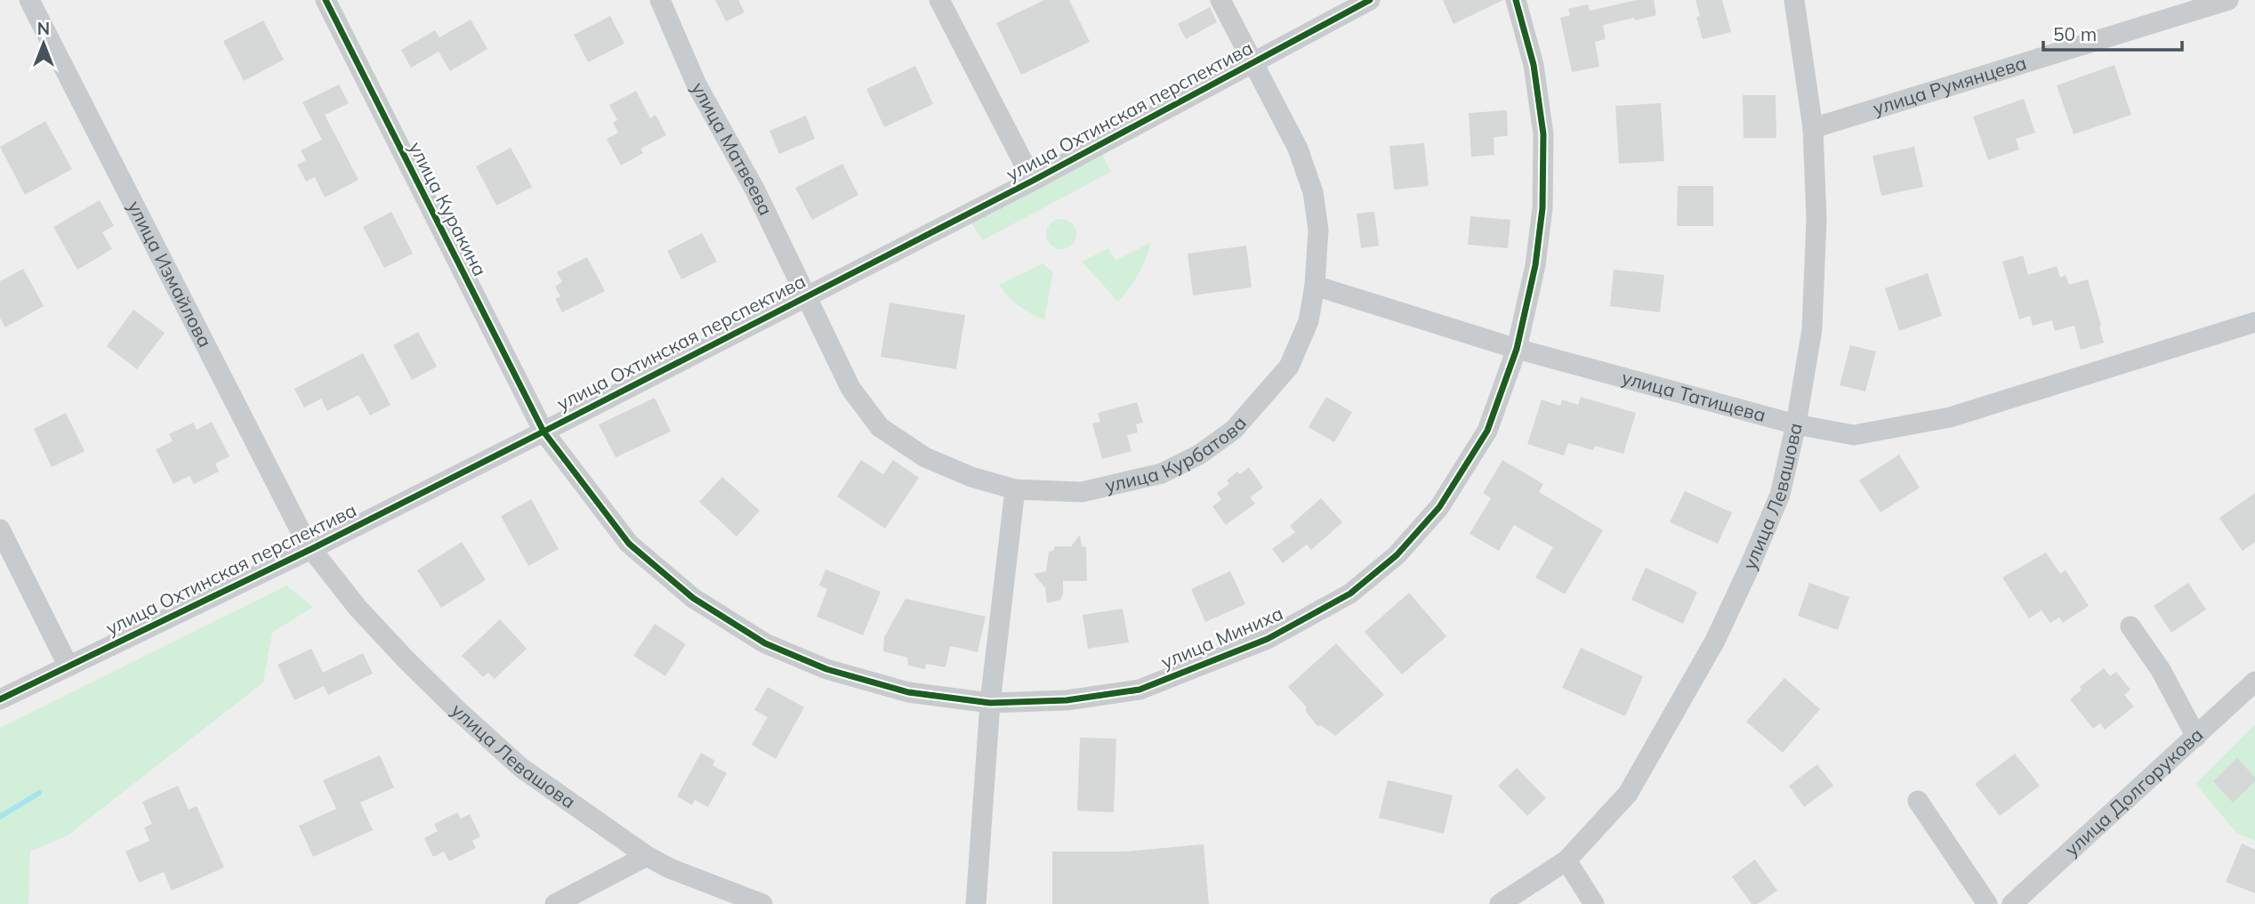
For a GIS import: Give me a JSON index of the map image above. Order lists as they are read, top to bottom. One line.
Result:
{"streets":{"street":["улица Румянцева","улица Охтинская перспектива","улица Матвеева","улица Куракина","улица Измайлова","улица Татищева","улица Курбатова","улица Левашова","улица Миниха","улица Долгорукова"]},"crossings":[["улица Румянцева","улица Левашова"],["улица Охтинская перспектива","улица Матвеева"],["улица Охтинская перспектива","улица Куракина"],["улица Охтинская перспектива","улица Измайлова"],["улица Охтинская перспектива","улица Курбатова"],["улица Охтинская перспектива","улица Левашова"],["улица Охтинская перспектива","улица Миниха"],["улица Матвеева","улица Курбатова"],["улица Куракина","улица Миниха"],["улица Измайлова","улица Левашова"],["улица Татищева","улица Курбатова"],["улица Татищева","улица Левашова"],["улица Татищева","улица Миниха"]],"scale_bar":"50 m","north":"top"}
